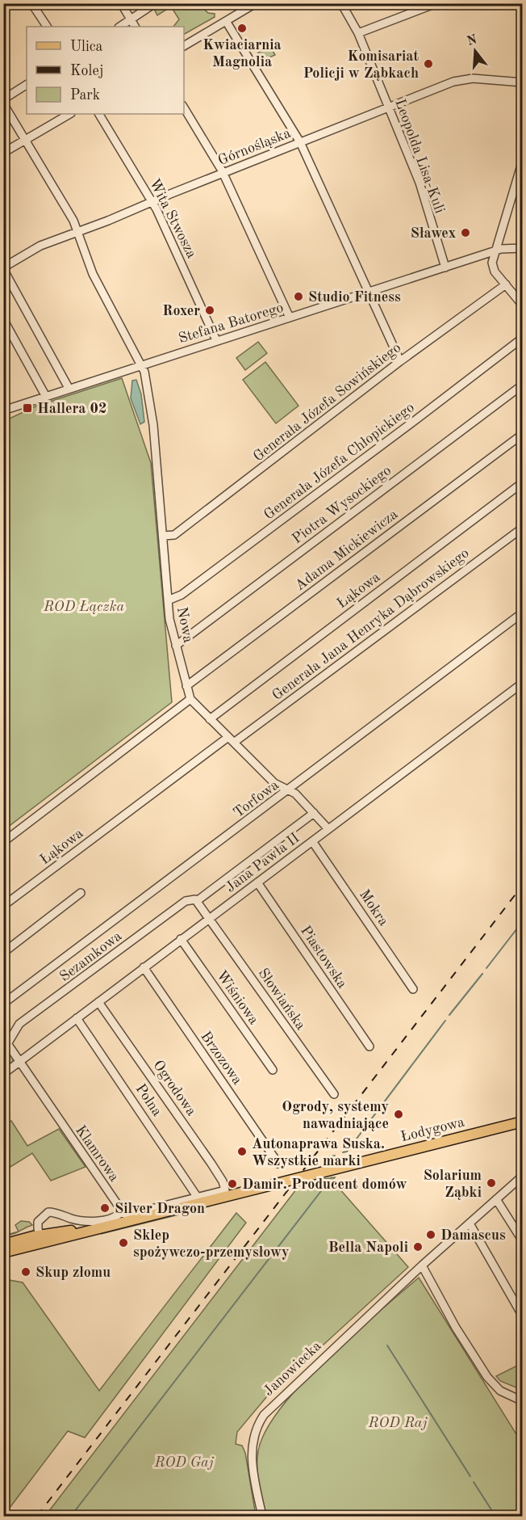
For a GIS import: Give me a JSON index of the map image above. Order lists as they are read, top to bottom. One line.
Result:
{"streets":{"main road":["Łodygowa"],"street":["Górnośląska","Leopolda Lisa-Kuli","Wita Stwosza","Stefana Batorego","Generała Józefa Sowińskiego","Generała Józefa Chłopickiego","Piotra Wysockiego","Adama Mickiewicza","Łąkowa","Generała Jana Henryka Dąbrowskiego","Nowa","Torfowa","Jana Pawła II","Mokra","Sezamkowa","Piastowska","Wiśniowa","Słowiańska","Brzozowa","Ogrodowa","Polna","Klamrowa","Janowiecka"]},"crossings":[["Górnośląska","Leopolda Lisa-Kuli"],["Górnośląska","Wita Stwosza"],["Górnośląska","Nowa"],["Leopolda Lisa-Kuli","Stefana Batorego"],["Wita Stwosza","Stefana Batorego"],["Stefana Batorego","Nowa"],["Generała Józefa Sowińskiego","Nowa"],["Generała Józefa Chłopickiego","Nowa"],["Piotra Wysockiego","Nowa"],["Adama Mickiewicza","Nowa"],["Łąkowa","Generała Jana Henryka Dąbrowskiego"],["Łąkowa","Nowa"],["Generała Jana Henryka Dąbrowskiego","Nowa"],["Nowa","Torfowa"],["Nowa","Jana Pawła II"],["Nowa","Sezamkowa"],["Jana Pawła II","Mokra"],["Jana Pawła II","Piastowska"],["Jana Pawła II","Wiśniowa"],["Jana Pawła II","Słowiańska"],["Jana Pawła II","Brzozowa"],["Jana Pawła II","Ogrodowa"],["Jana Pawła II","Polna"],["Jana Pawła II","Klamrowa"],["Sezamkowa","Klamrowa"],["Ogrodowa","Polna"]],"parks":["ROD Łączka","ROD Raj","ROD Gaj"],"places":{"other":["Kwiaciarnia Magnolia","Komisariat Policji w Ząbkach","Sławex","Studio Fitness","Roxer","Ogrody, systemy nawadniające","Autonaprawa Suska. Wszystkie marki","Solarium Ząbki","Damir. Producent domów","Silver Dragon","Damascus","Sklep spożywczo-przemysłowy","Bella Napoli","Skup złomu"],"transit":["Hallera 02"]},"legend":["Ulica","Kolej","Park"],"north":"top"}
